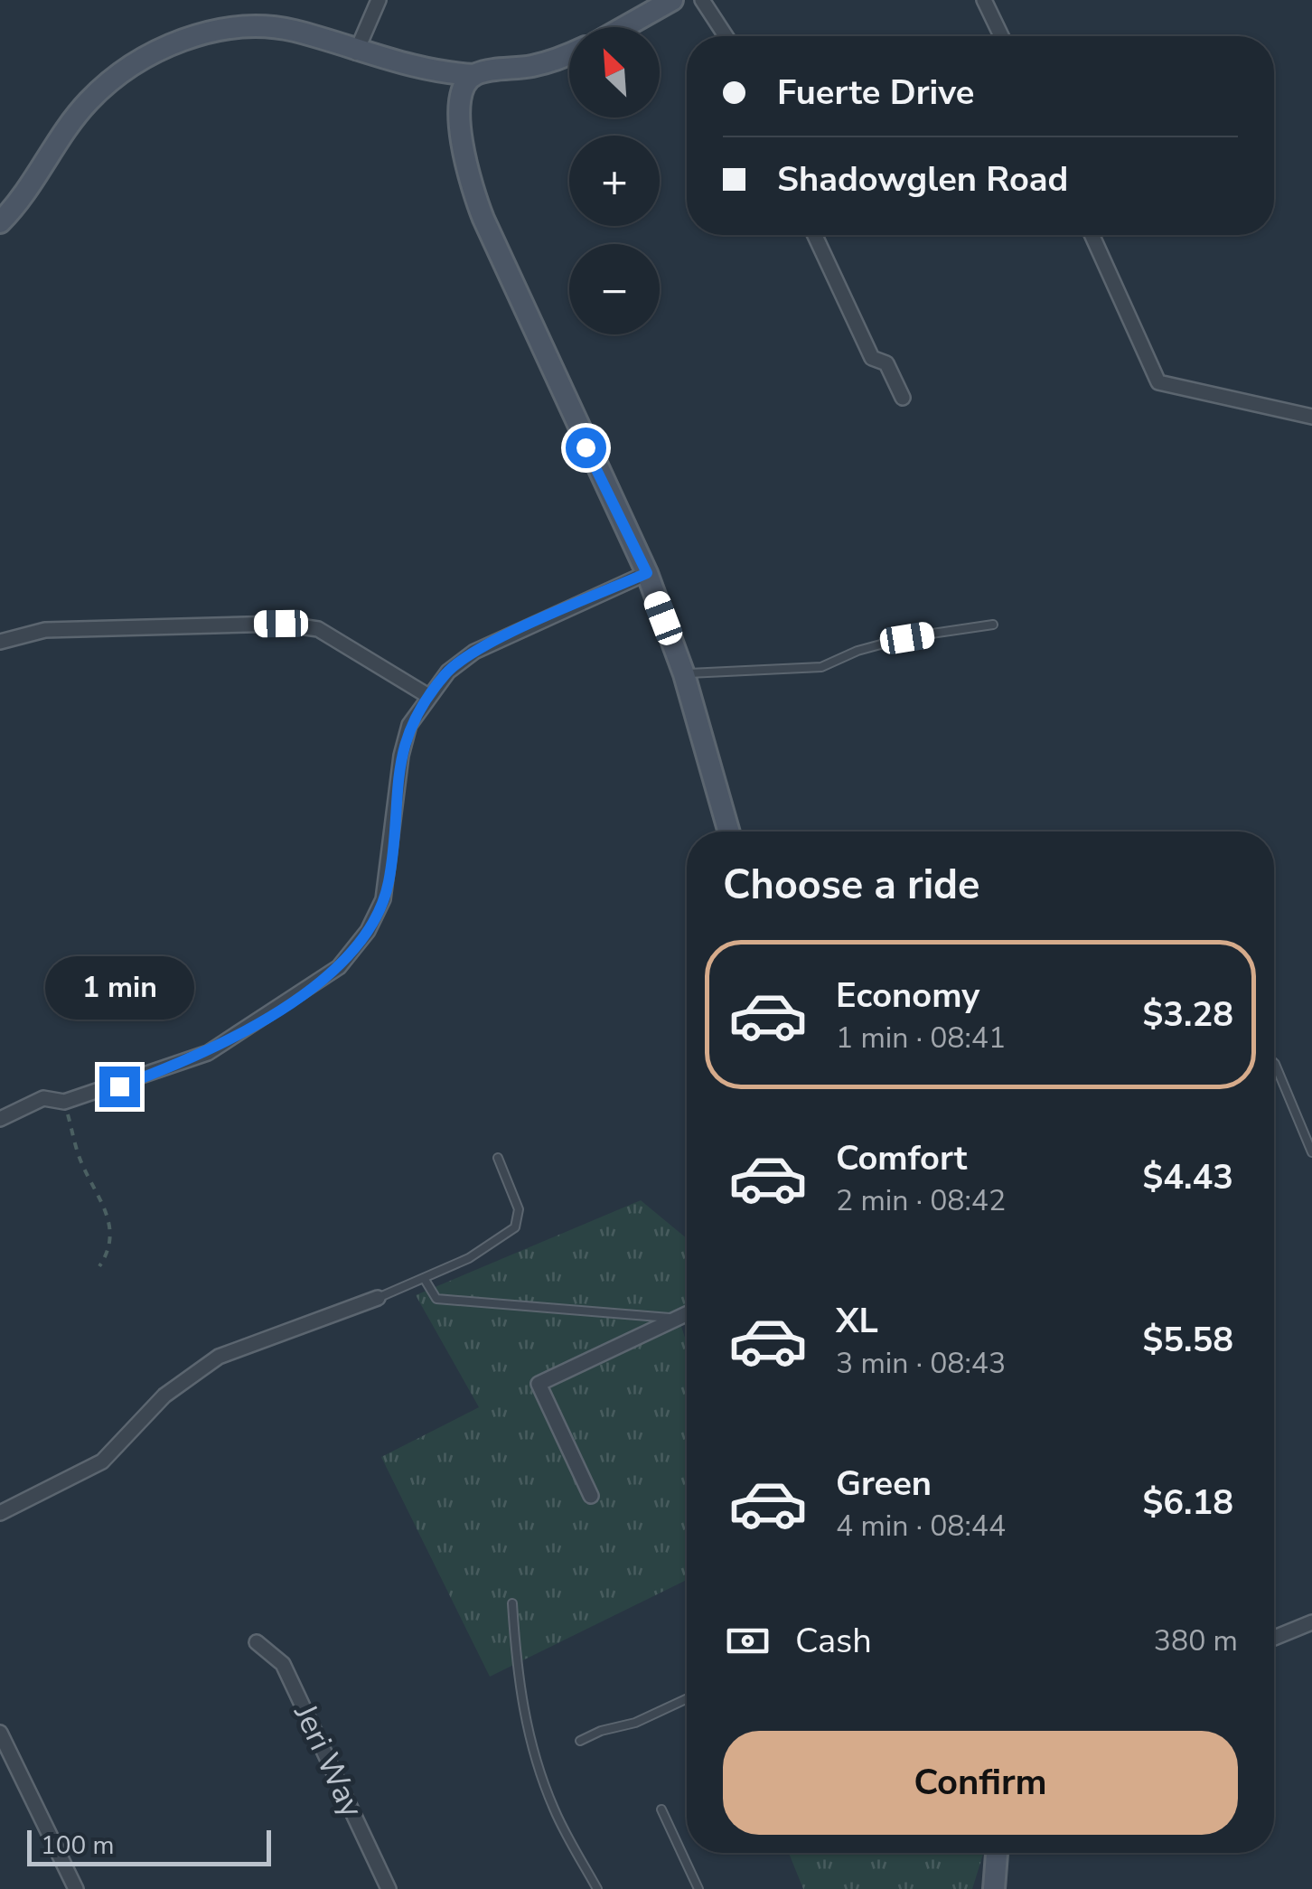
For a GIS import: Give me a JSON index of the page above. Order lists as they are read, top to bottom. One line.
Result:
{"streets":{"street":["Jeri Way"]},"scale_bar":"100 m","north":"top left","page":{"map_buttons":["+","−"],"banner":["Fuerte Drive","Shadowglen Road"],"heading":"Choose a ride","list":[{"name":"Economy","note":"1 min · 08:41","value":"$3.28"},{"name":"Comfort","note":"2 min · 08:42","value":"$4.43"},{"name":"XL","note":"3 min · 08:43","value":"$5.58"},{"name":"Green","note":"4 min · 08:44","value":"$6.18"}],"bubble":"1 min","pay":["Cash","380 m"],"buttons":"Confirm","scale":"100 m"}}
